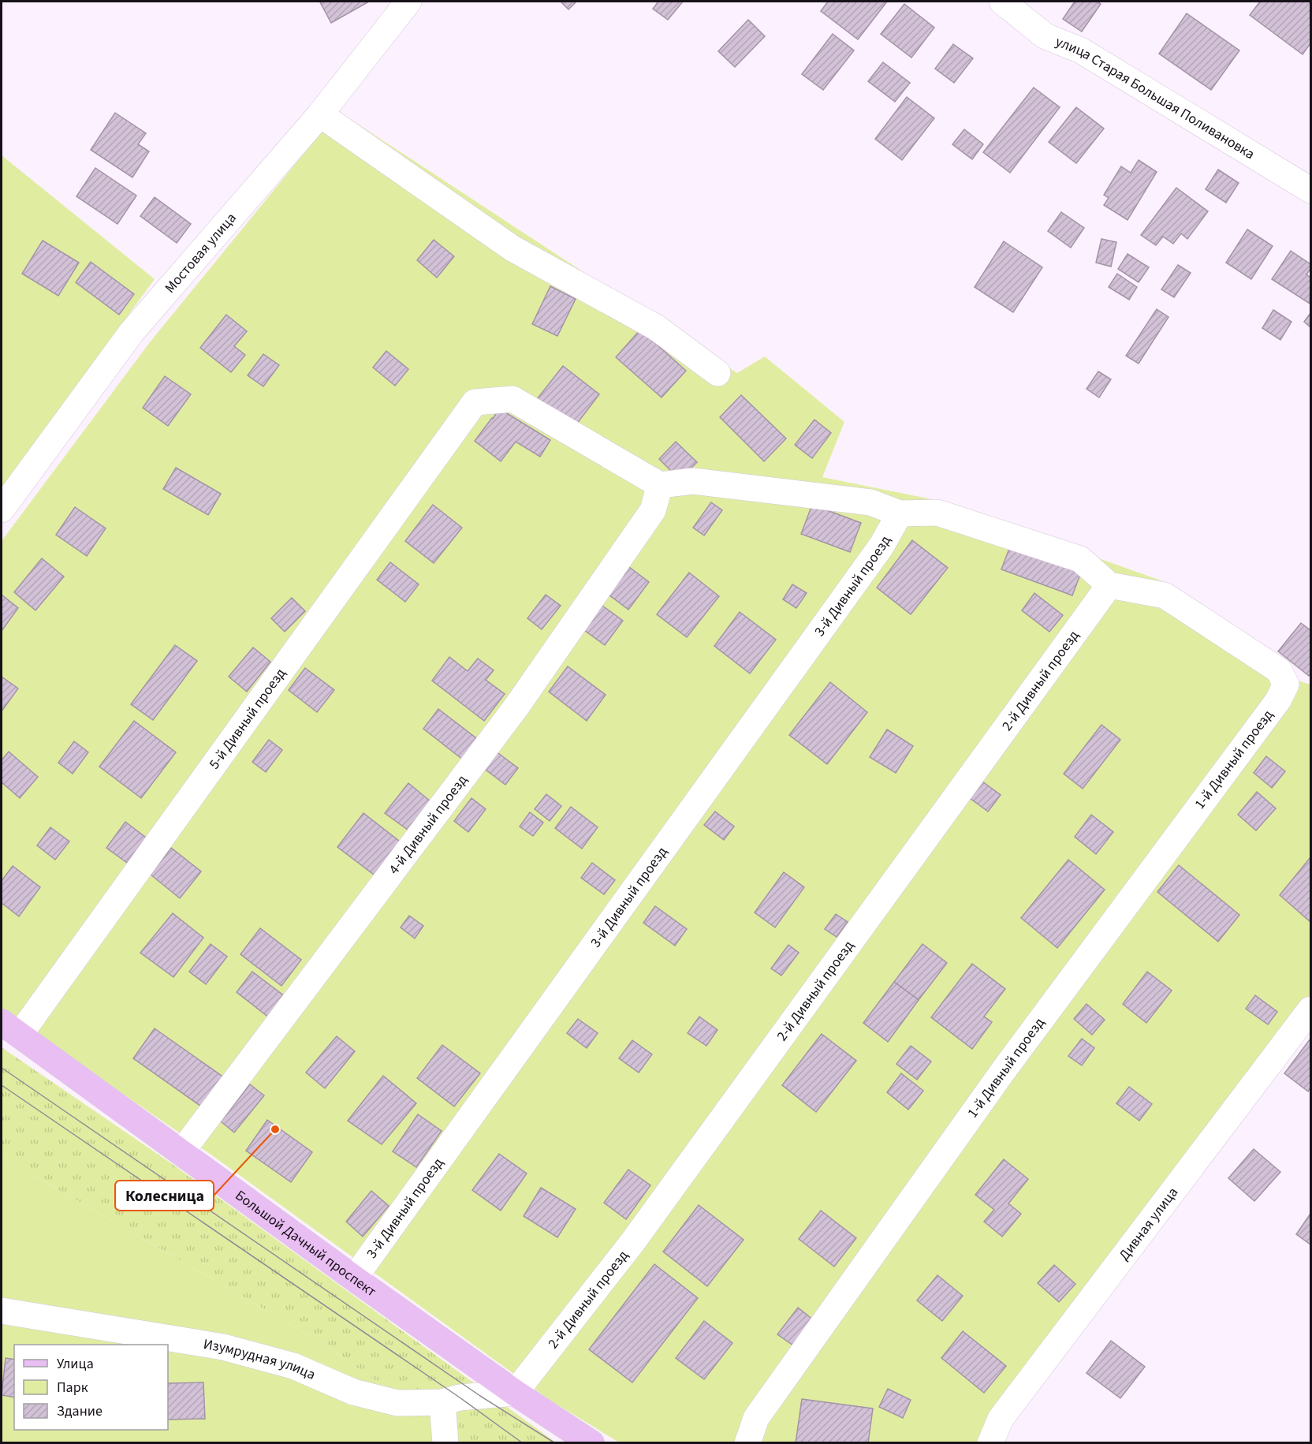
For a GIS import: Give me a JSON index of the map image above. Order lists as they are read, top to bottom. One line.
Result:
{"streets":{"main road":["Большой Дачный проспект"],"street":["улица Старая Большая Поливановка","Мостовая улица","3-й Дивный проезд","2-й Дивный проезд","5-й Дивный проезд","1-й Дивный проезд","4-й Дивный проезд","Дивная улица","Изумрудная улица"]},"crossings":[["3-й Дивный проезд","Большой Дачный проспект"],["2-й Дивный проезд","1-й Дивный проезд"],["2-й Дивный проезд","Большой Дачный проспект"],["2-й Дивный проезд","Изумрудная улица"],["5-й Дивный проезд","4-й Дивный проезд"],["5-й Дивный проезд","Большой Дачный проспект"],["4-й Дивный проезд","Большой Дачный проспект"],["Большой Дачный проспект","Изумрудная улица"]],"places":["Колесница"],"legend":["Улица","Парк","Здание"]}
